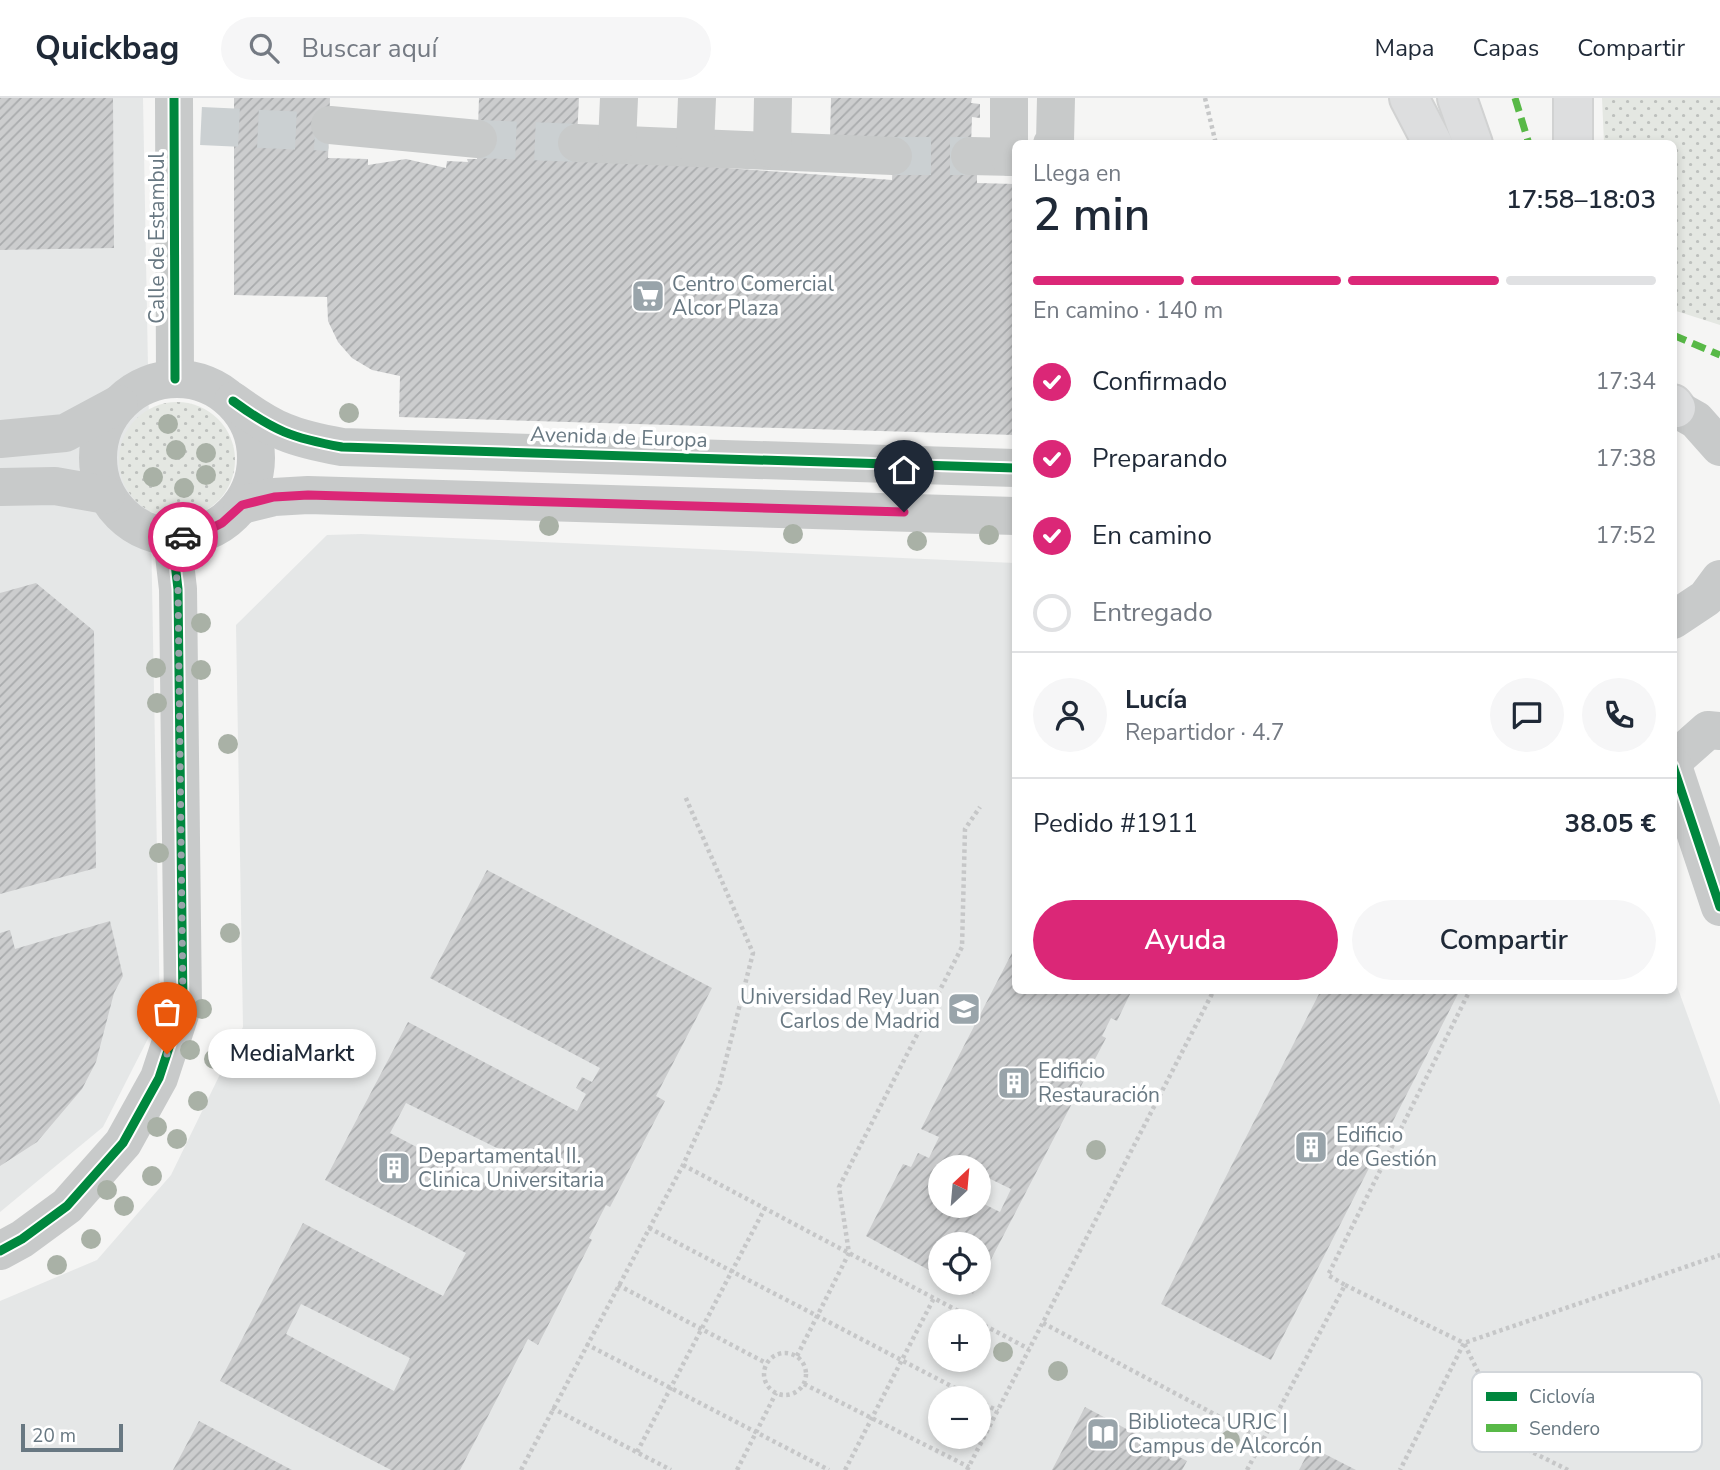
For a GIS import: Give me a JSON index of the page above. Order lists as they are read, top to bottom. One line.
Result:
{"streets":{"street":["Calle de Estambul","Avenida de Europa"]},"crossings":[["Calle de Estambul","Avenida de Europa"]],"places":{"supermarket":["Centro Comercial Alcor Plaza"],"school or university":["Universidad Rey Juan Carlos de Madrid"],"other":["MediaMarkt"],"building":["Edificio Restauración","Edificio de Gestión","Departamental II. Clinica Universitaria"],"library":["Biblioteca URJC | Campus de Alcorcón"]},"legend":["Ciclovía","Sendero"],"scale_bar":"20 m","north":"top right","page":{"header":"Quickbag","search":"Buscar aquí","nav":["Mapa","Capas","Compartir"],"heading":["2 min","Llega en","17:58–18:03"],"panel":["Lucía","Repartidor · 4.7","Pedido #1911","38.05 €"],"bar":"En camino · 140 m","list":[["Confirmado","17:34"],["Preparando","17:38"],["En camino","17:52"],"Entregado"],"buttons":["Ayuda","Compartir"],"bubble":"MediaMarkt","map_buttons":["+","−"],"scale":"20 m"}}
